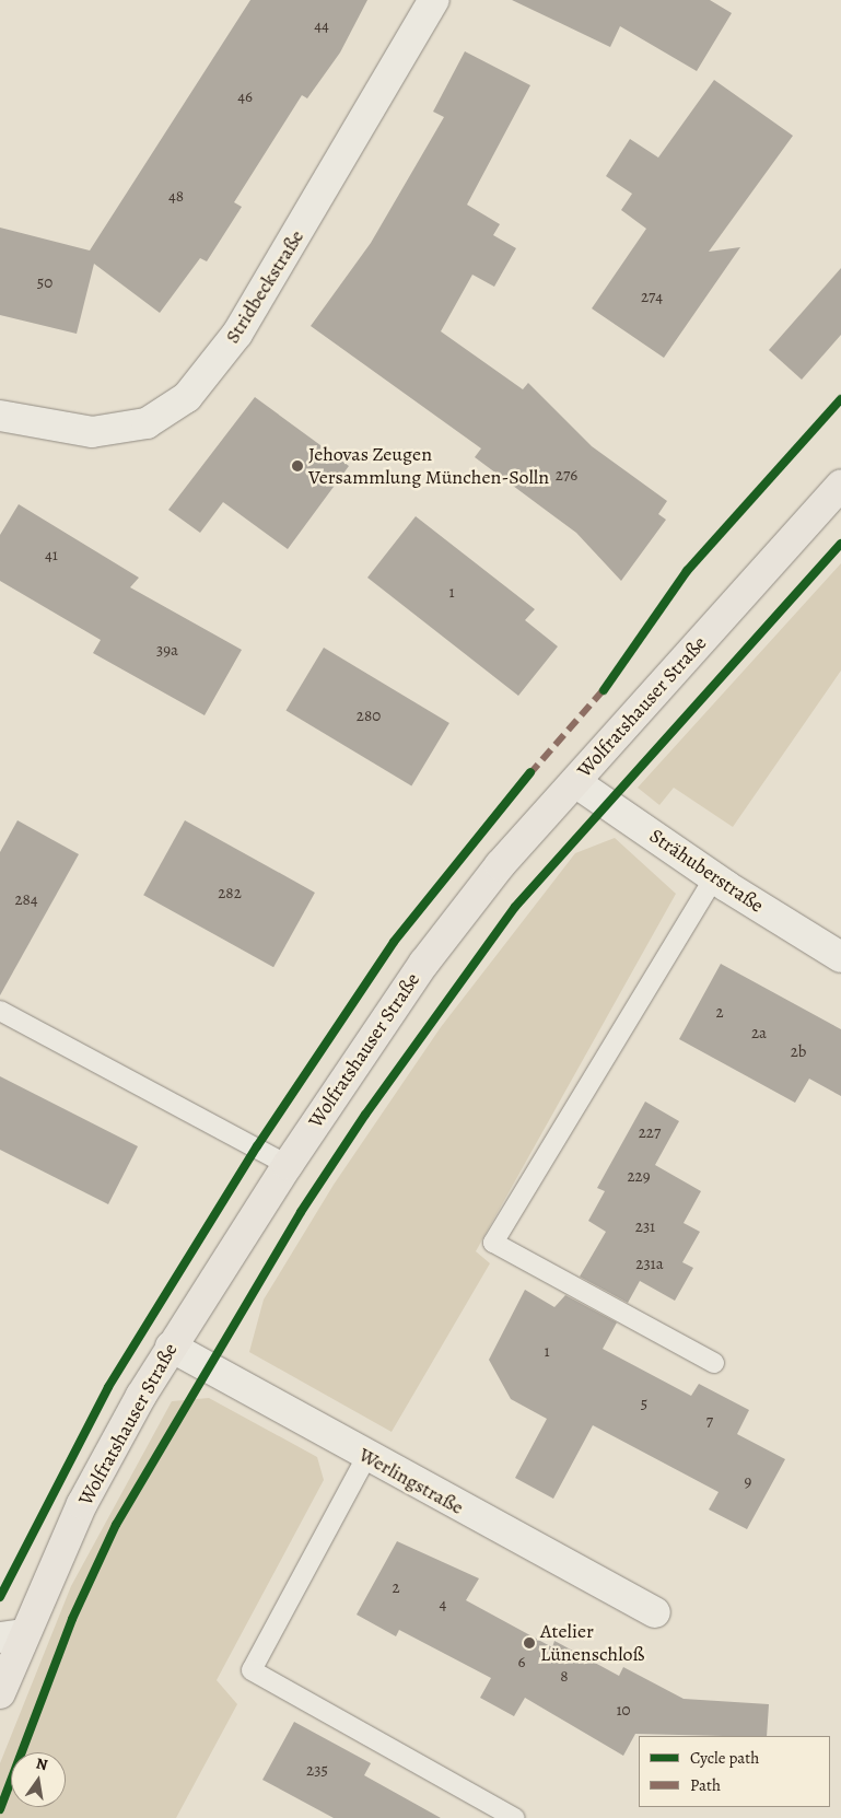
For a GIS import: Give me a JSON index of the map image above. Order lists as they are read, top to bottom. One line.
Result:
{"streets":{"main road":["Wolfratshauser Straße"],"street":["Stridbeckstraße","Strähuberstraße","Werlingstraße"]},"crossings":[["Wolfratshauser Straße","Strähuberstraße"],["Wolfratshauser Straße","Werlingstraße"]],"places":["Jehovas Zeugen Versammlung München-Solln","Atelier Lünenschloß"],"house_numbers":["44","46","48","50","274","276","41","1","39a","280","282","284","2","2a","2b","227","229","231","231a","1","5","7","9","2","4","6","8","10","235"],"legend":["Cycle path","Path"],"north":"top"}
